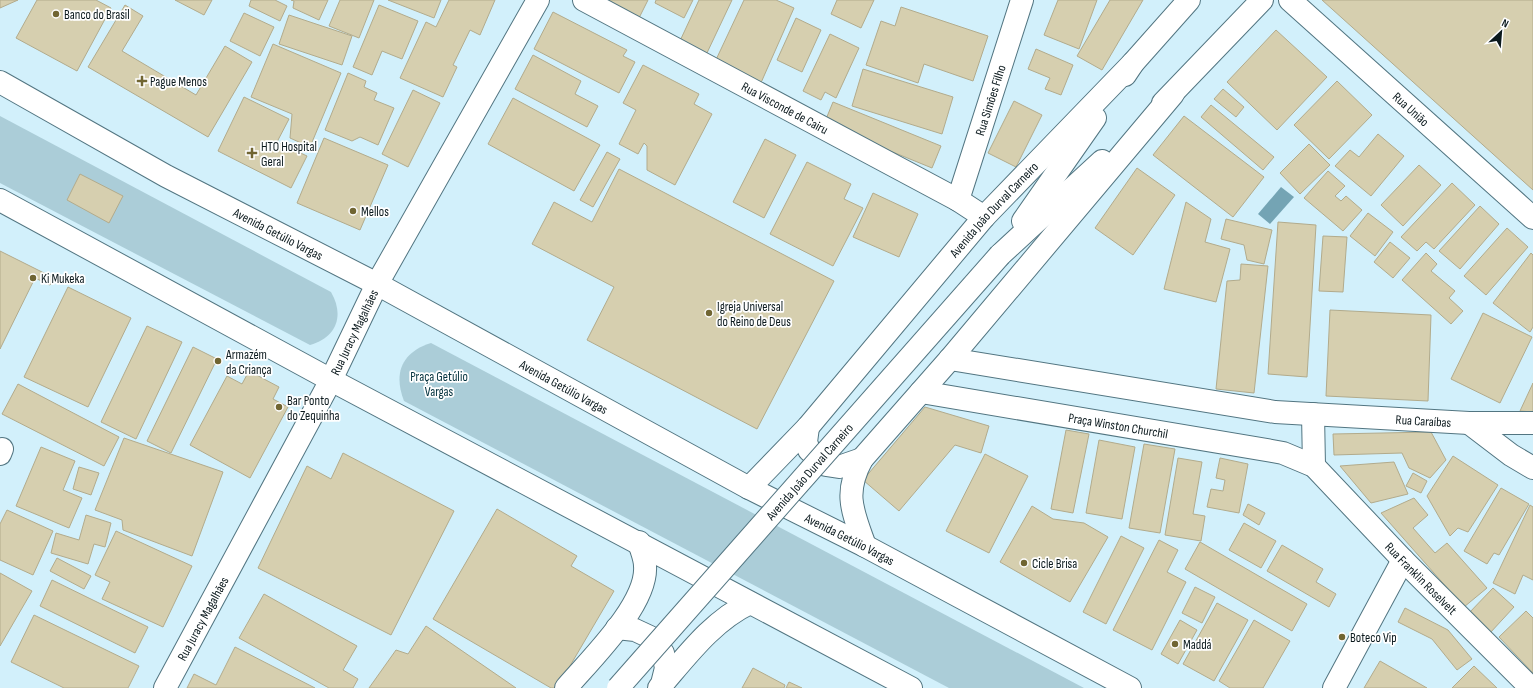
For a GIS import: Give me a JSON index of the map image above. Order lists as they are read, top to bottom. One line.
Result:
{"streets":{"main road":["Rua Simões Filho","Rua Visconde de Cairu","Rua União","Avenida João Durval Carneiro","Avenida Getúlio Vargas","Rua Juracy Magalhães","Rua Caraíbas","Praça Winston Churchil","Rua Franklin Roselvelt"]},"crossings":[["Rua Simões Filho","Rua Visconde de Cairu"],["Rua Visconde de Cairu","Avenida João Durval Carneiro"],["Avenida João Durval Carneiro","Avenida Getúlio Vargas"],["Avenida João Durval Carneiro","Praça Winston Churchil"],["Avenida Getúlio Vargas","Rua Juracy Magalhães"],["Praça Winston Churchil","Rua Franklin Roselvelt"]],"parks":["Praça Getúlio Vargas"],"places":{"other":["Banco do Brasil","Mellos","Ki Mukeka","Igreja Universal do Reino de Deus","Armazém da Criança","Bar Ponto do Zequinha","Cicle Brisa","Boteco Vip","Maddá"],"health":["Pague Menos","HTO Hospital Geral"]},"north":"top right"}
